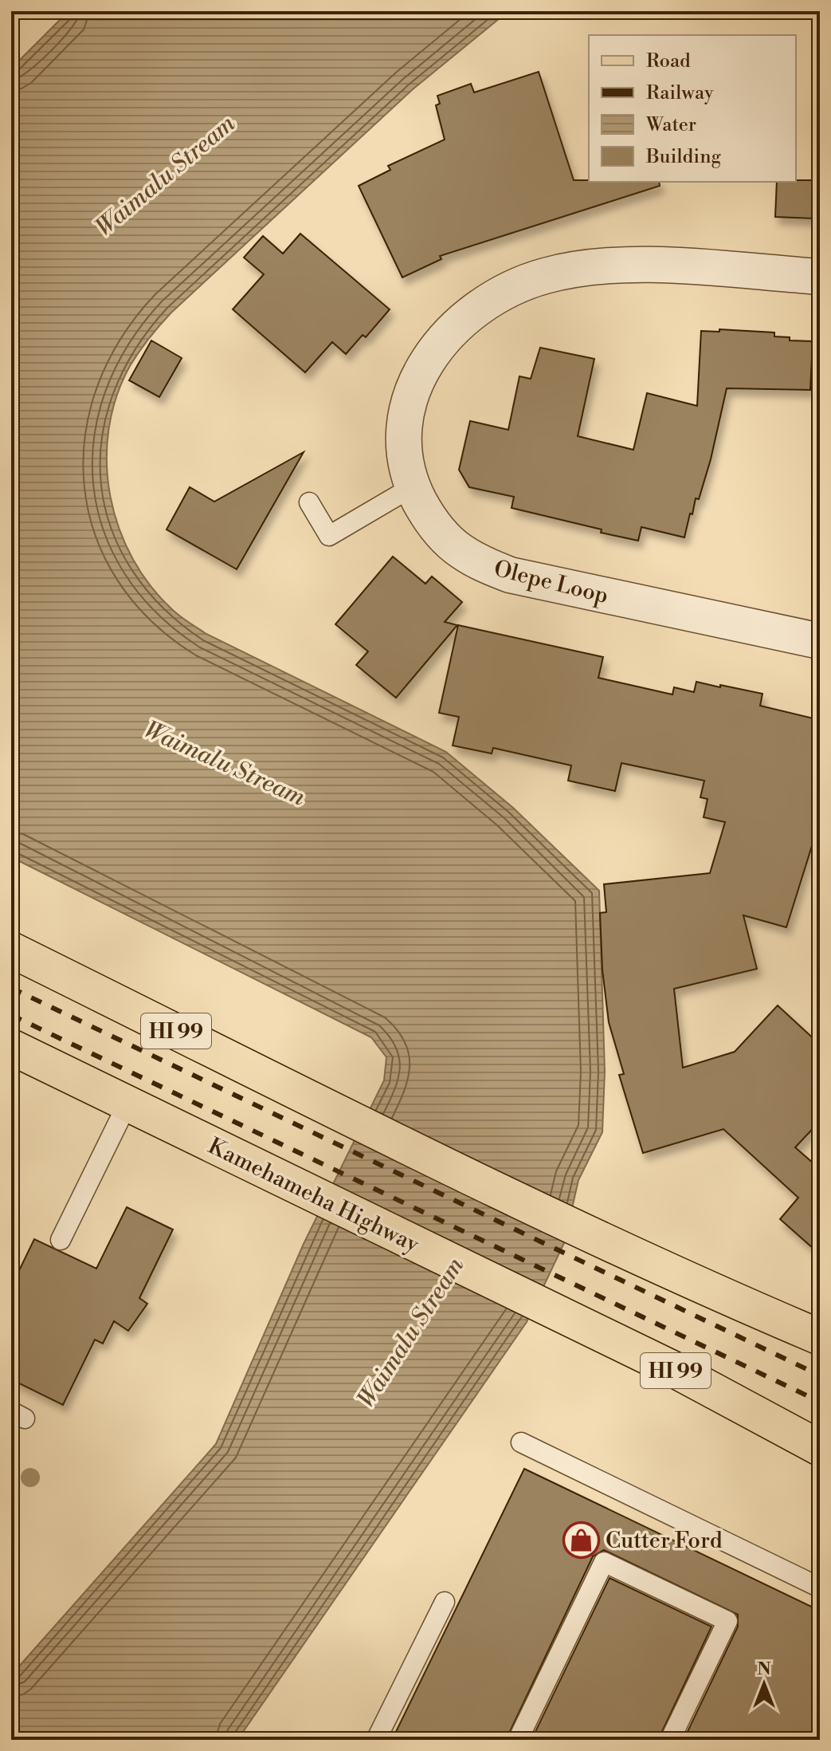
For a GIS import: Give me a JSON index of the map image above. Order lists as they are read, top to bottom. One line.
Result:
{"streets":{"main road":["HI 99","Kamehameha Highway"],"street":["Olepe Loop"]},"water":["Waimalu Stream"],"places":{"shop":["Cutter Ford"]},"legend":["Road","Railway","Water","Building"],"north":"top"}
